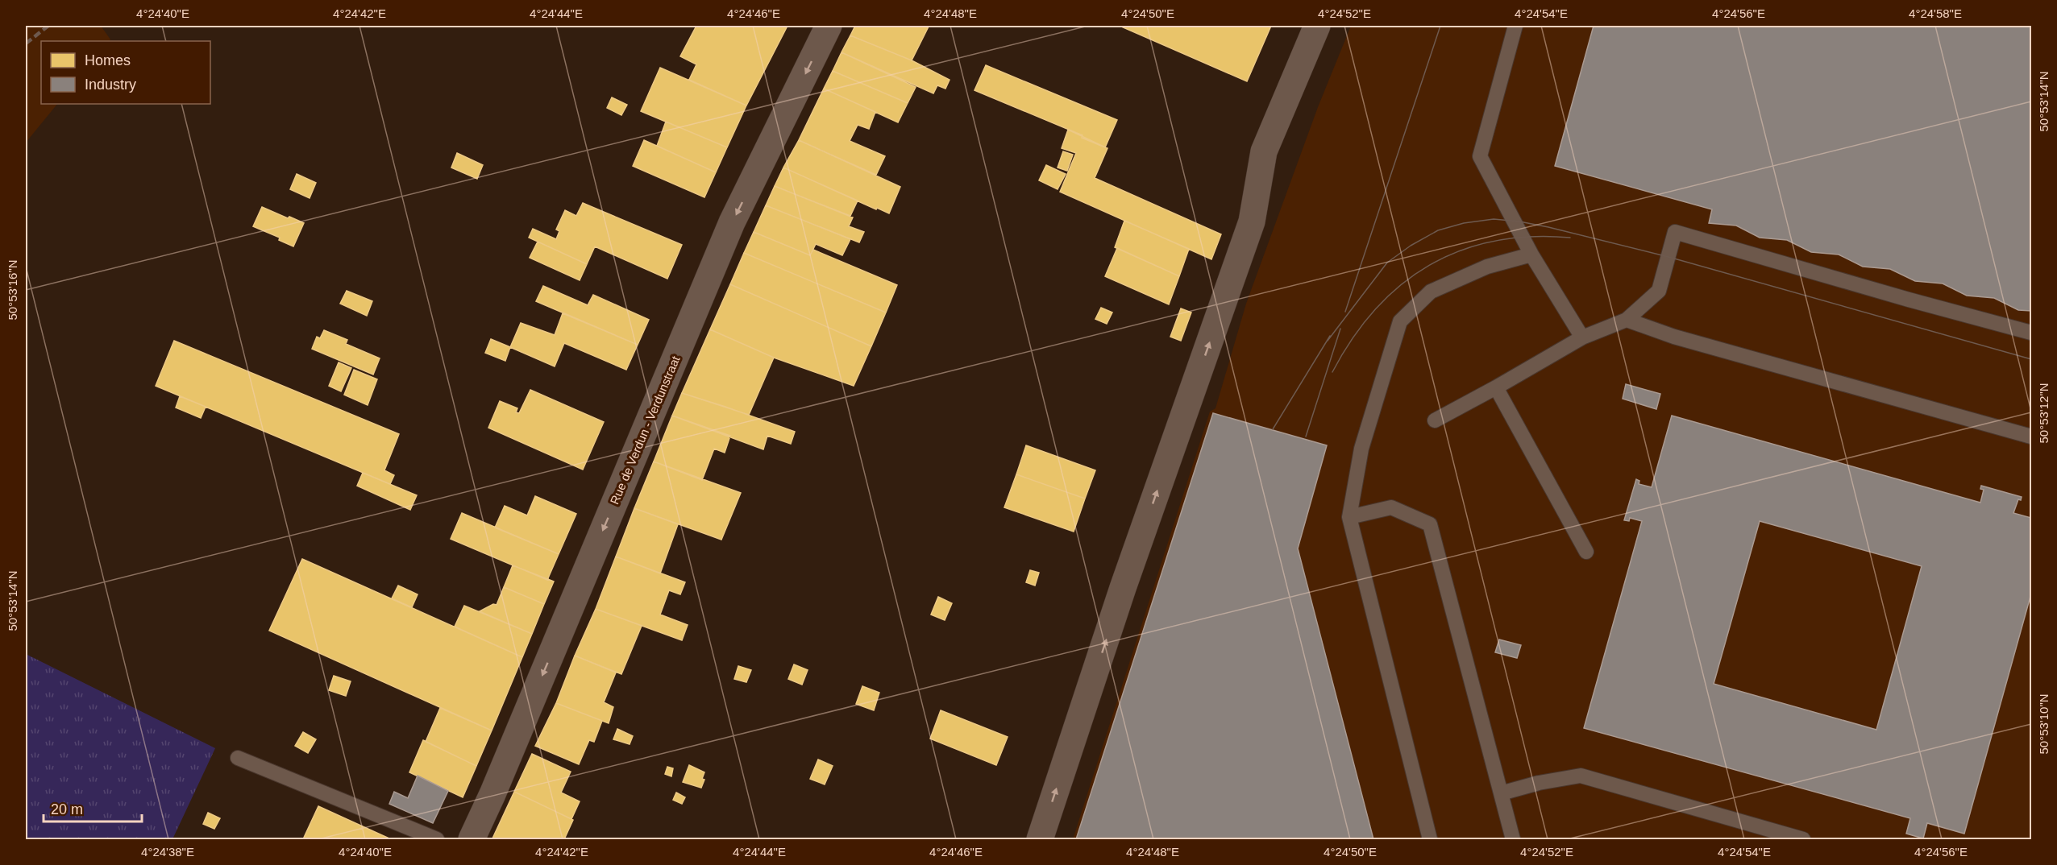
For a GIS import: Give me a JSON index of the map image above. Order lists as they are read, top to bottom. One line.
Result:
{"streets":{"street":["Rue de Verdun - Verdunstraat"]},"one_way":["Rue de Verdun - Verdunstraat"],"legend":["Homes","Industry"],"scale_bar":"20 m","coordinates":["4°24'40\"E","4°24'42\"E","4°24'44\"E","4°24'46\"E","4°24'48\"E","4°24'50\"E","4°24'52\"E","4°24'54\"E","4°24'56\"E","4°24'58\"E","50°53'14\"N","50°53'16\"N","50°53'12\"N","50°53'10\"N","4°24'38\"E"]}
